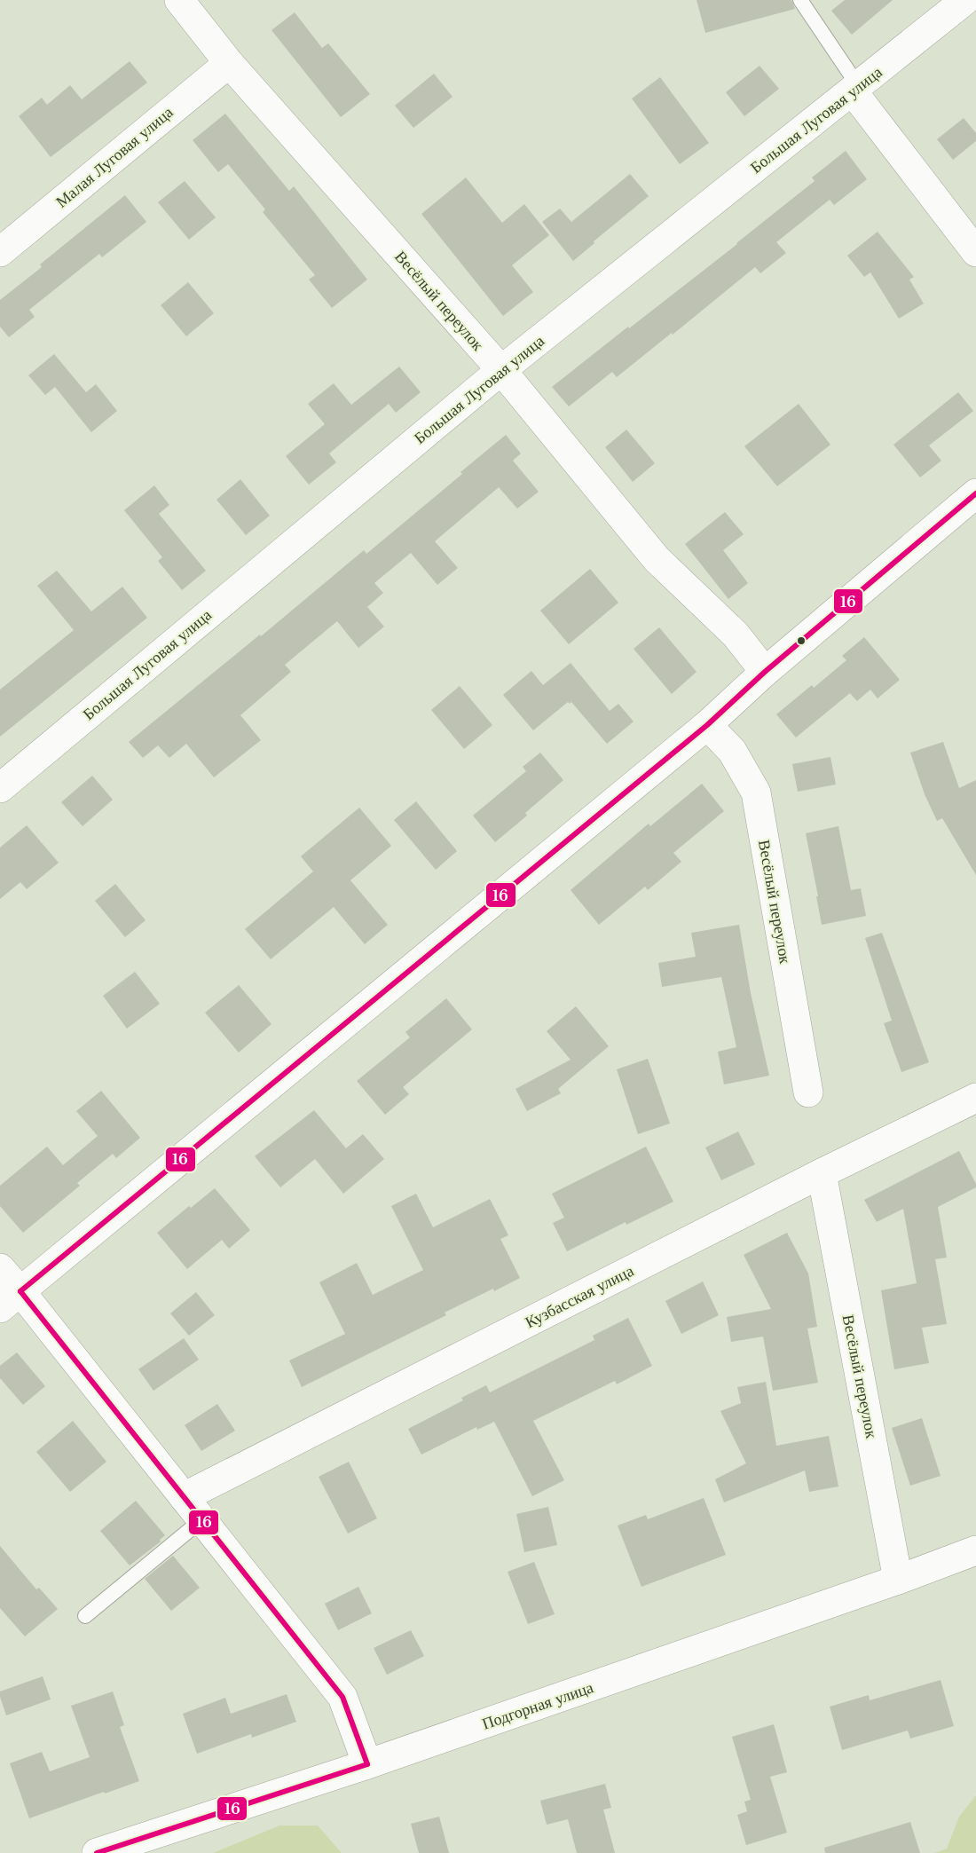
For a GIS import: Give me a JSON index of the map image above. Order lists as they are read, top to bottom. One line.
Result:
{"streets":{"street":["Большая Луговая улица","Малая Луговая улица","Весёлый переулок","Кузбасская улица","Подгорная улица"]},"crossings":[["Большая Луговая улица","Весёлый переулок"],["Малая Луговая улица","Весёлый переулок"],["Весёлый переулок","Кузбасская улица"],["Весёлый переулок","Подгорная улица"]],"lines":["transit line 16"]}
